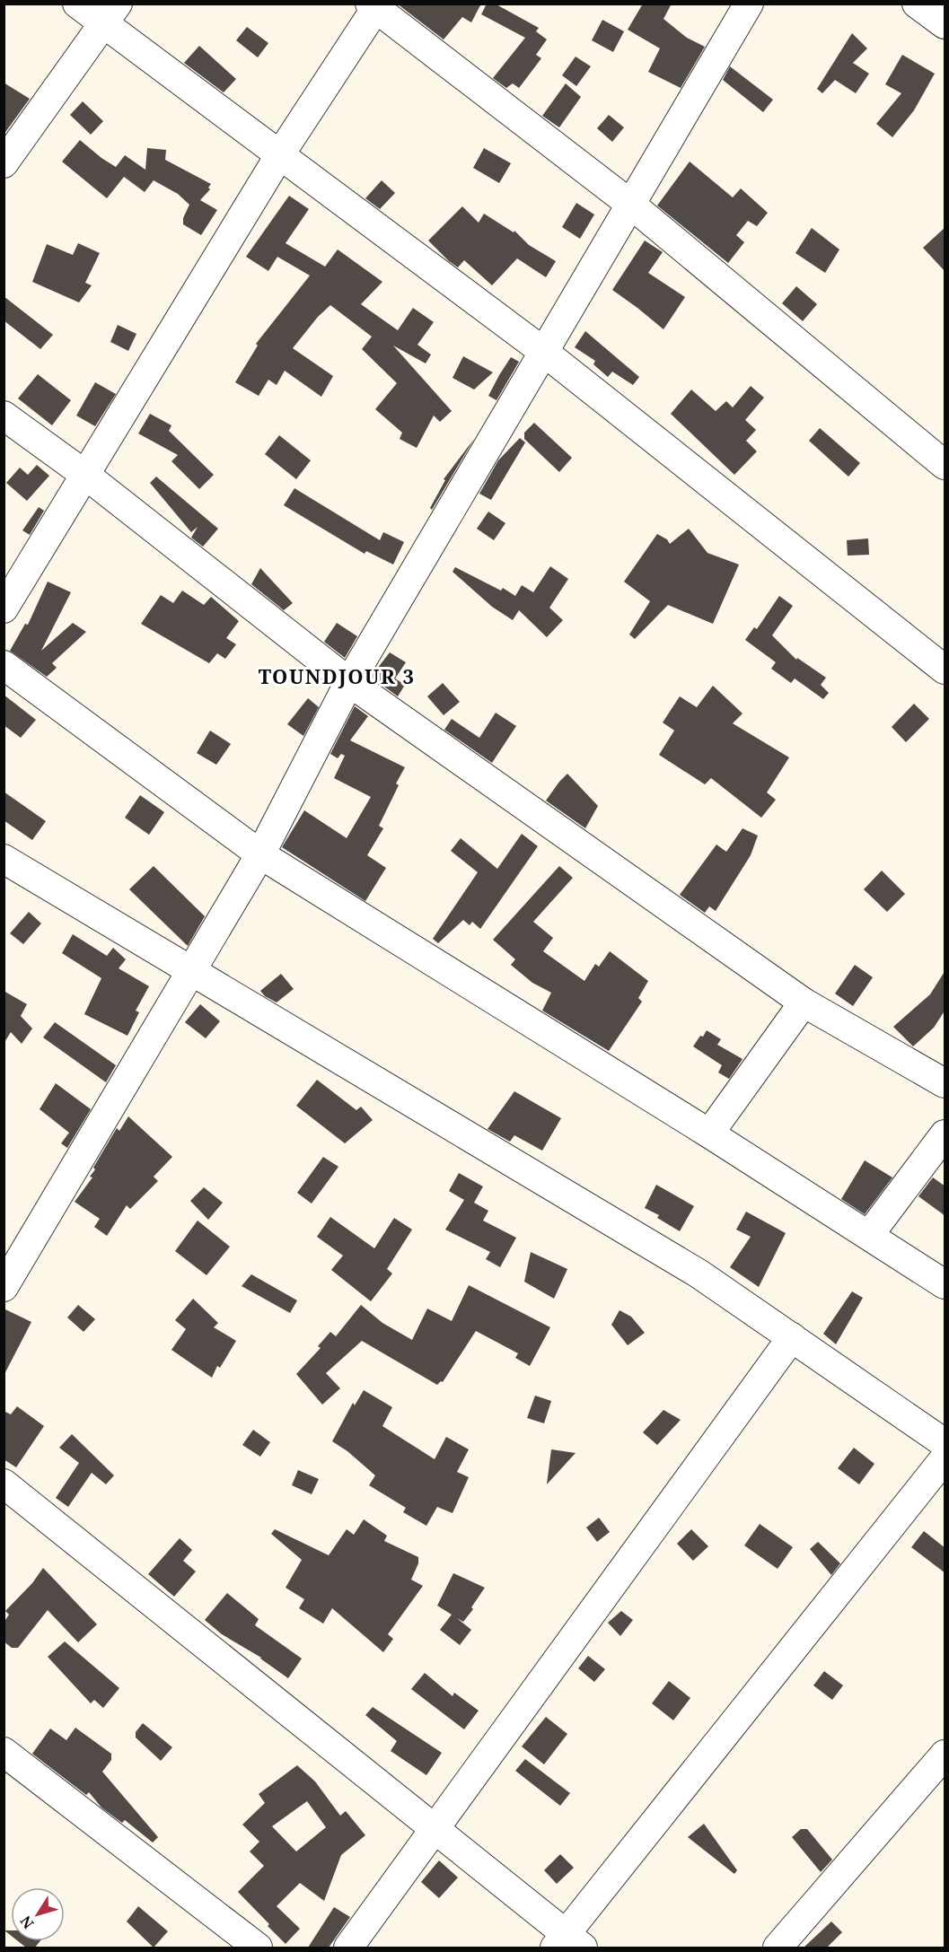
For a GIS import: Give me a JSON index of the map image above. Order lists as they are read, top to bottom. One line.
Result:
{"districts":["TOUNDJOUR 3"],"north":"bottom left"}
